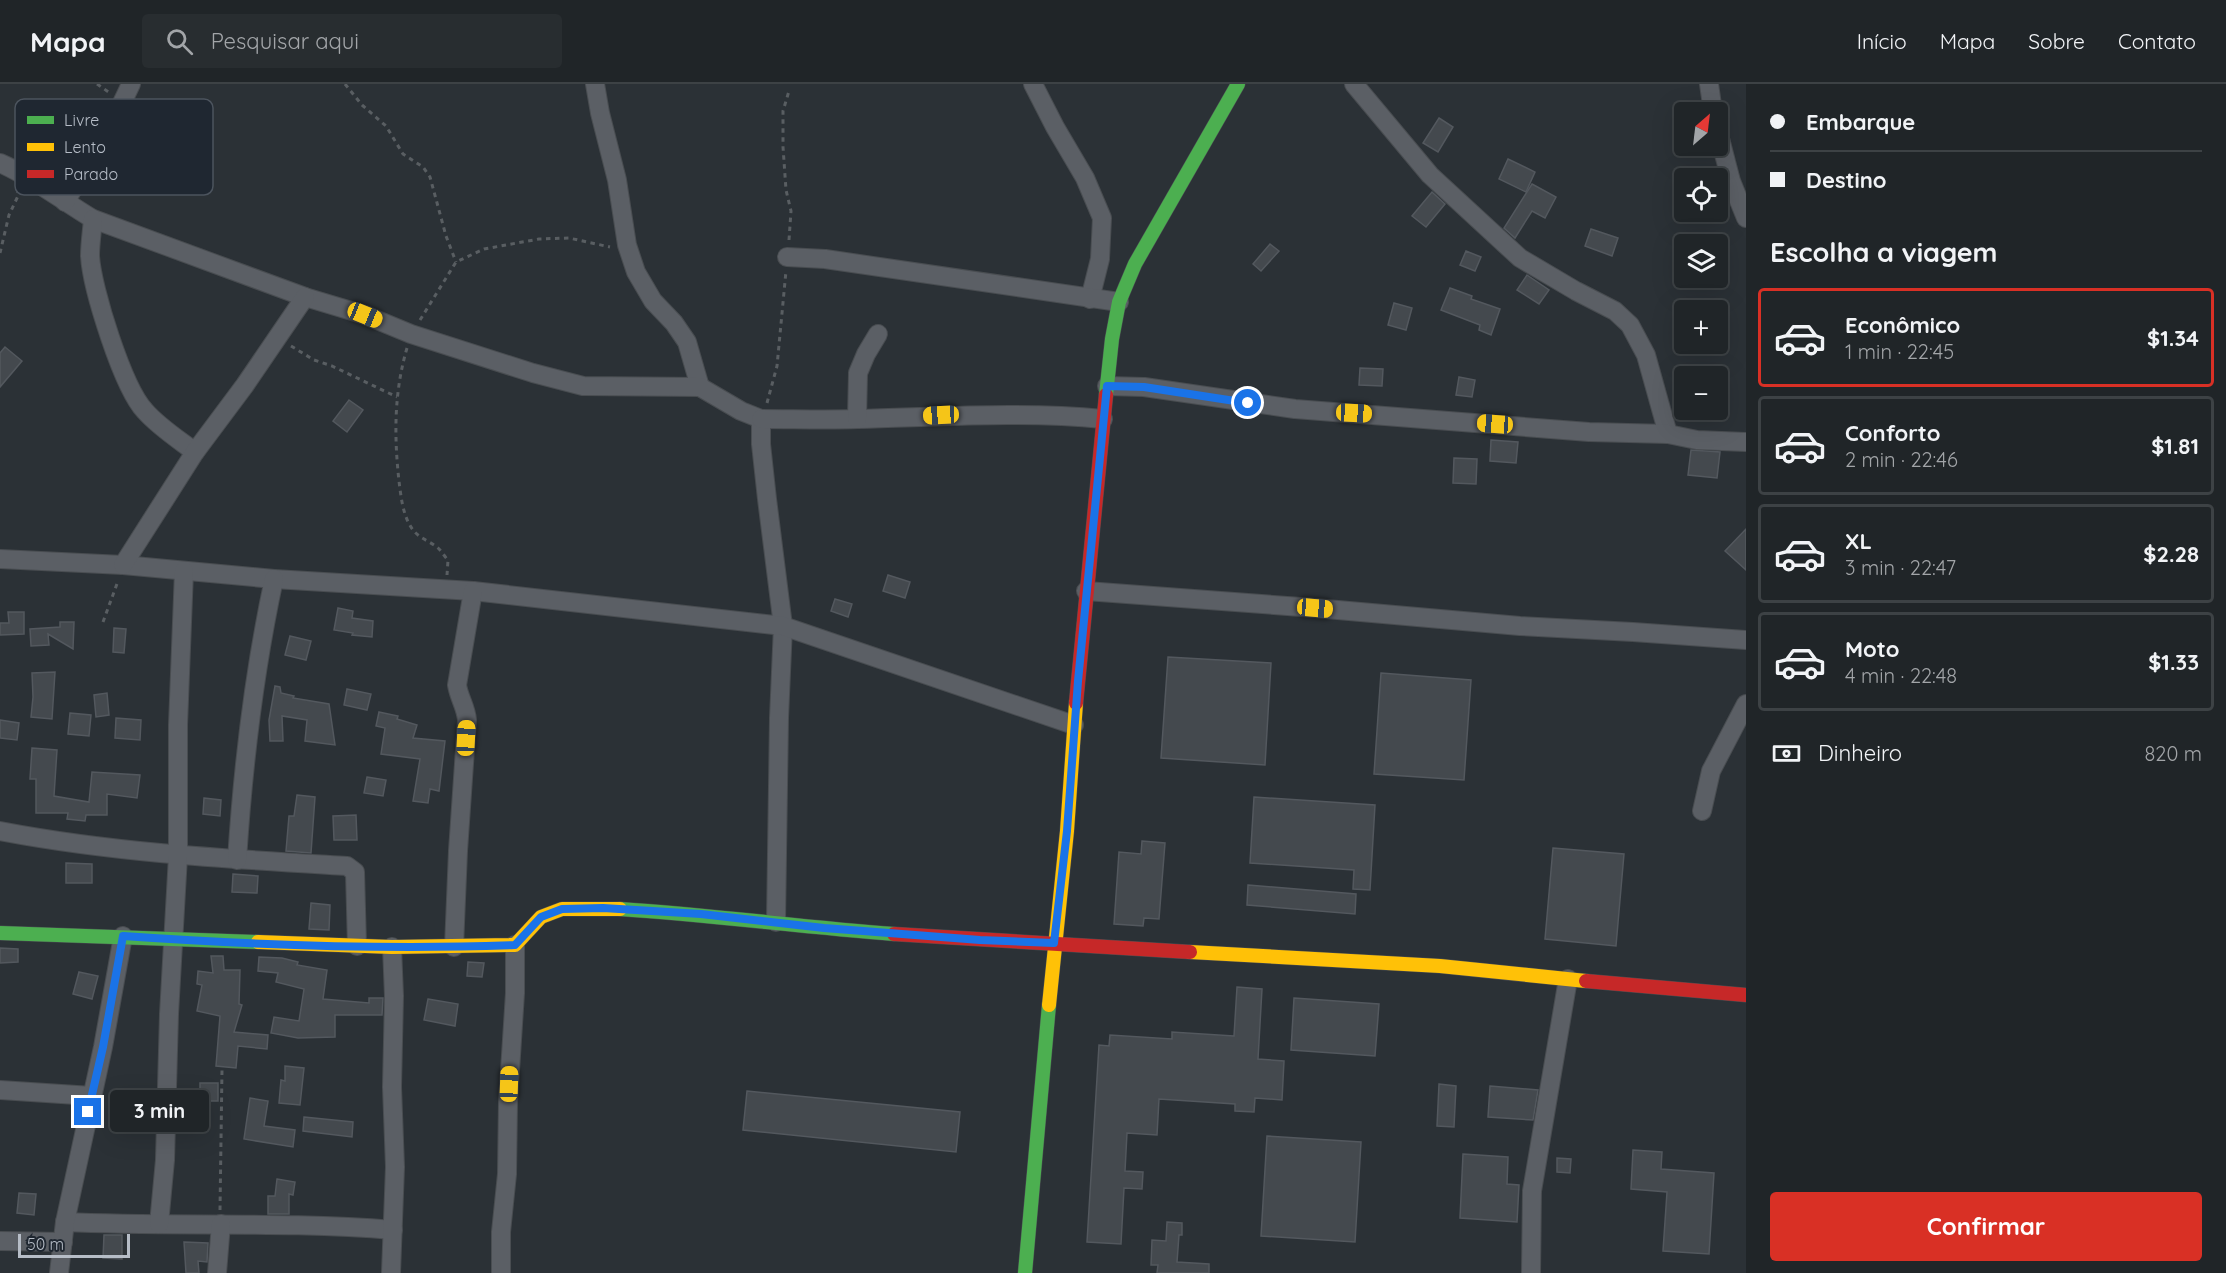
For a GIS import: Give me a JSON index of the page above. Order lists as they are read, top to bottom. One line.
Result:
{"legend":["Livre","Lento","Parado"],"scale_bar":"50 m","north":"top right","page":{"header":"Mapa","search":"Pesquisar aqui","nav":["Início","Mapa","Sobre","Contato"],"banner":["Embarque","Destino"],"map_buttons":["+","−"],"heading":"Escolha a viagem","list":[{"name":"Econômico","note":"1 min · 22:45","value":"$1.34"},{"name":"Conforto","note":"2 min · 22:46","value":"$1.81"},{"name":"XL","note":"3 min · 22:47","value":"$2.28"},{"name":"Moto","note":"4 min · 22:48","value":"$1.33"}],"pay":["Dinheiro","820 m"],"bubble":"3 min","buttons":"Confirmar","scale":"50 m"}}
